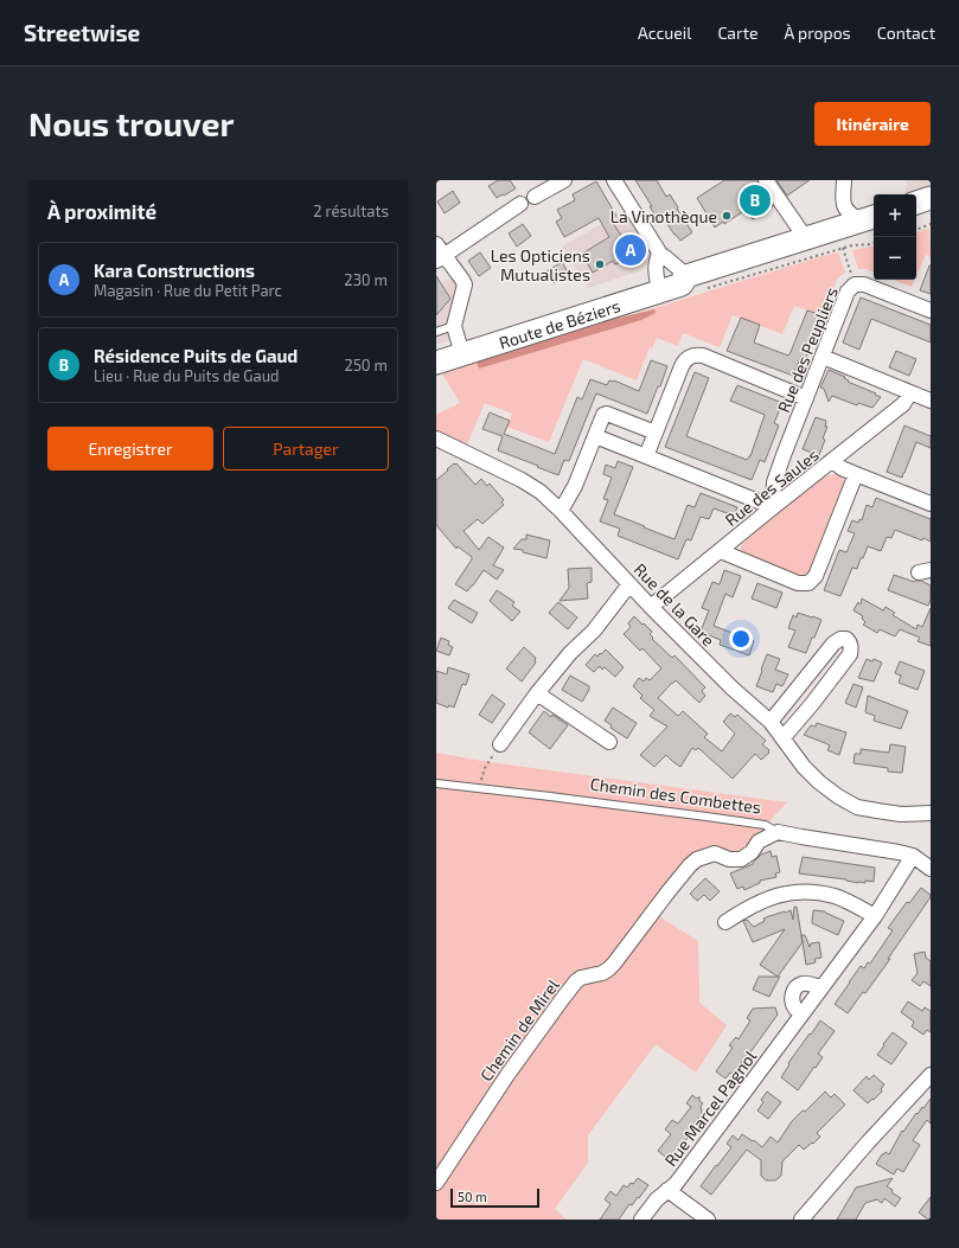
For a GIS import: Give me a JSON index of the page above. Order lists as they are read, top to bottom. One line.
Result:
{"streets":{"main road":["Route de Béziers"],"street":["Rue des Peupliers","Rue des Saules","Rue de la Gare","Chemin des Combettes","Chemin de Mirel","Rue Marcel Pagnol"]},"crossings":[["Rue des Peupliers","Rue des Saules"],["Rue des Saules","Rue de la Gare"],["Chemin des Combettes","Chemin de Mirel"],["Chemin des Combettes","Rue Marcel Pagnol"]],"places":["La Vinothèque","Les Opticiens Mutualistes"],"scale_bar":"50 m","page":{"header":"Streetwise","nav":["Accueil","Carte","À propos","Contact"],"buttons":["Itinéraire",["Enregistrer","Partager"]],"title":"Nous trouver","heading":["À proximité","2 résultats"],"pins":["B","A"],"map_buttons":["+","−"],"list":[{"mark":"A","name":"Kara Constructions","note":"Magasin · Rue du Petit Parc","value":"230 m"},{"mark":"B","name":"Résidence Puits de Gaud","note":"Lieu · Rue du Puits de Gaud","value":"250 m"}],"scale":"50 m"}}
